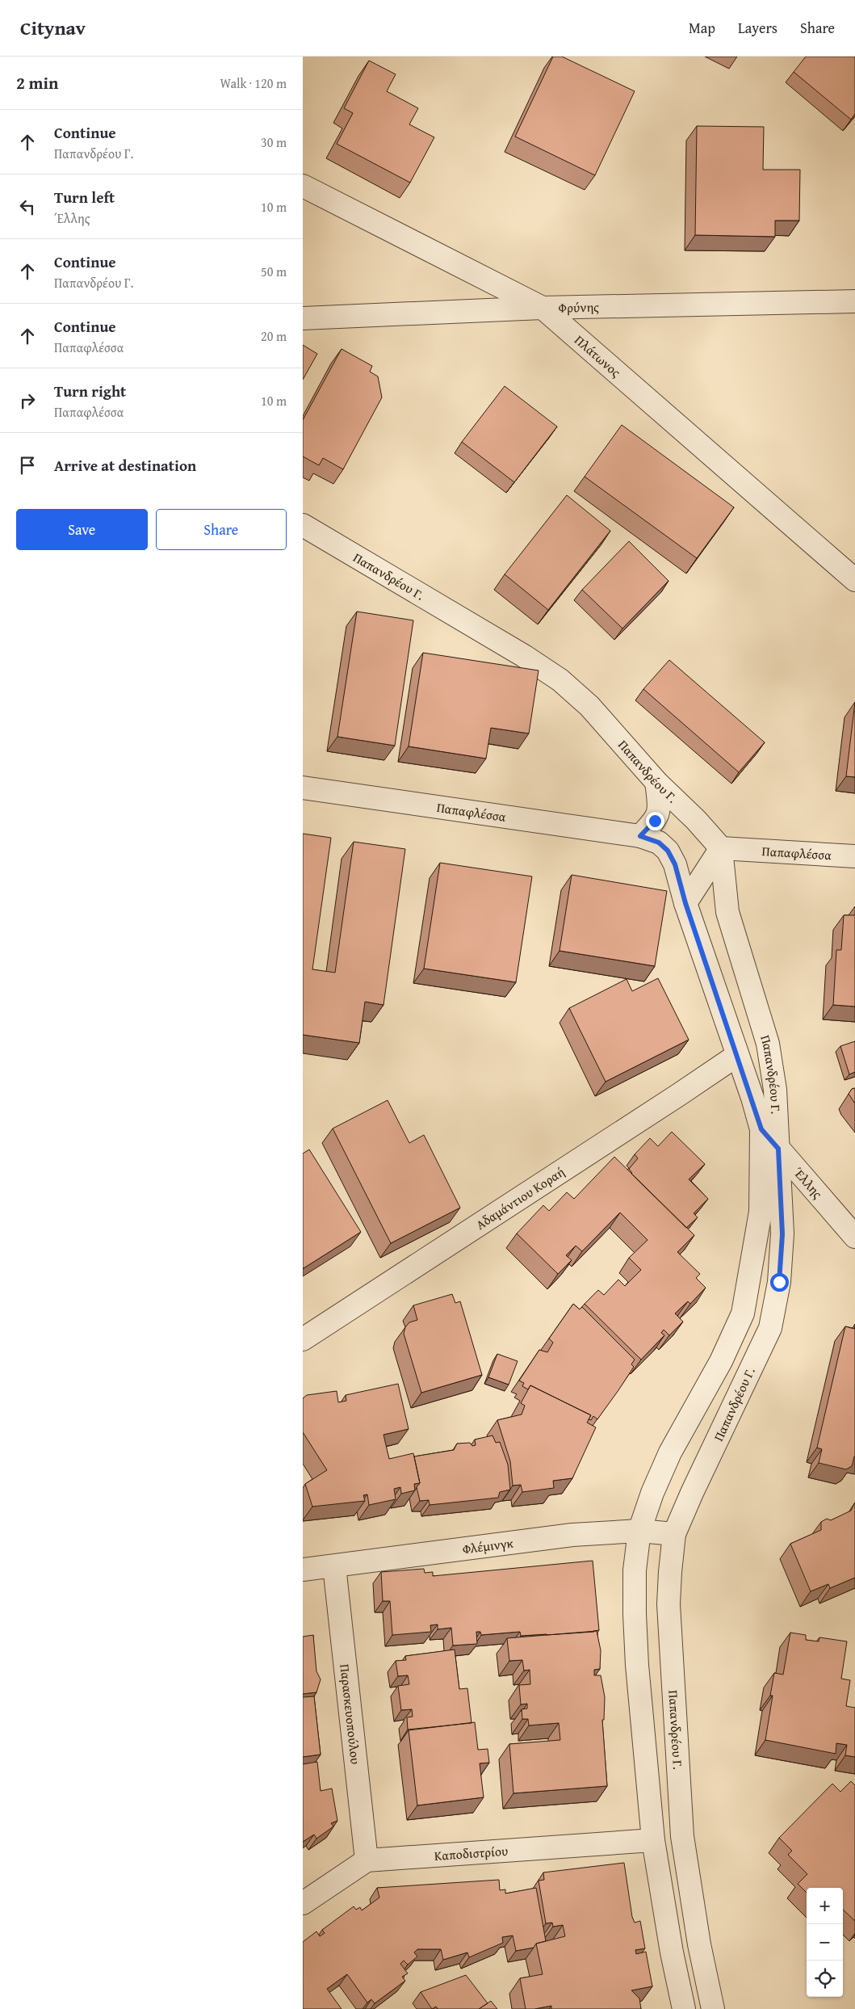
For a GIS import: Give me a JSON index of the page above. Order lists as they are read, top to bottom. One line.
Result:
{"streets":{"street":["Φρύνης","Πλάτωνος","Παπανδρέου Γ.","Παπαφλέσσα","Έλλης","Αδαμάντιου Κοραή","Φλέμινγκ","Παρασκευοπούλου","Καποδιστρίου"]},"crossings":[["Φρύνης","Πλάτωνος"],["Παπανδρέου Γ.","Παπαφλέσσα"],["Παπανδρέου Γ.","Έλλης"],["Παπανδρέου Γ.","Αδαμάντιου Κοραή"],["Παπανδρέου Γ.","Φλέμινγκ"],["Παπανδρέου Γ.","Καποδιστρίου"],["Φλέμινγκ","Παρασκευοπούλου"],["Παρασκευοπούλου","Καποδιστρίου"]],"page":{"header":"Citynav","nav":["Map","Layers","Share"],"heading":["2 min","Walk · 120 m"],"list":[["Continue","Παπανδρέου Γ.","30 m"],["Turn left","Έλλης","10 m"],["Continue","Παπανδρέου Γ.","50 m"],["Continue","Παπαφλέσσα","20 m"],["Turn right","Παπαφλέσσα","10 m"],"Arrive at destination"],"buttons":["Save","Share"],"map_buttons":["+","−"]}}
